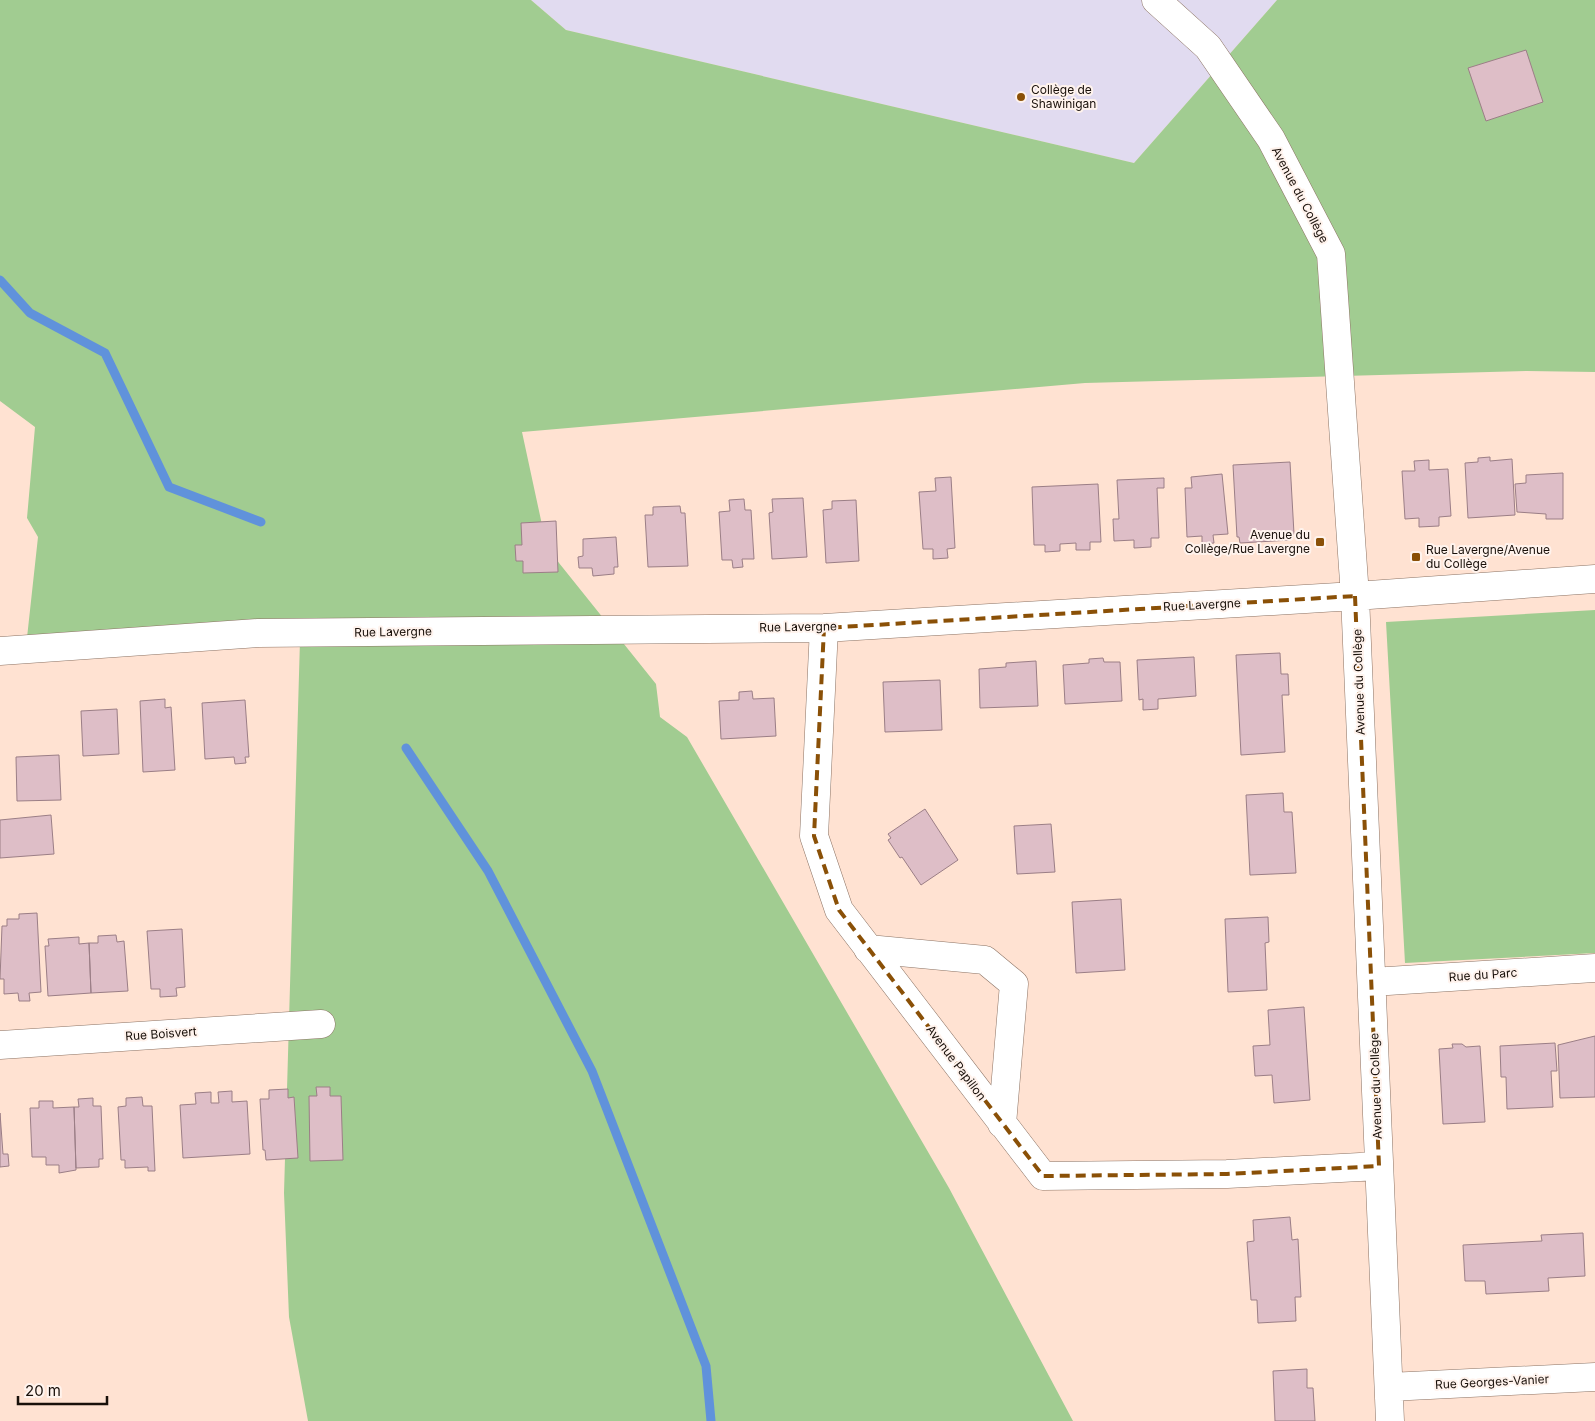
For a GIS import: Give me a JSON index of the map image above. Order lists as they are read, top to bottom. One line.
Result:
{"streets":{"street":["Avenue du Collège","Rue Lavergne","Rue du Parc","Rue Boisvert","Avenue Papillon","Rue Georges-Vanier"]},"crossings":[["Avenue du Collège","Rue Lavergne"],["Avenue du Collège","Rue du Parc"],["Avenue du Collège","Avenue Papillon"],["Avenue du Collège","Rue Georges-Vanier"],["Rue Lavergne","Avenue Papillon"]],"places":{"other":["Collège de Shawinigan"],"transit":["Avenue du Collège/Rue Lavergne","Rue Lavergne/Avenue du Collège"]},"scale_bar":"20 m"}
